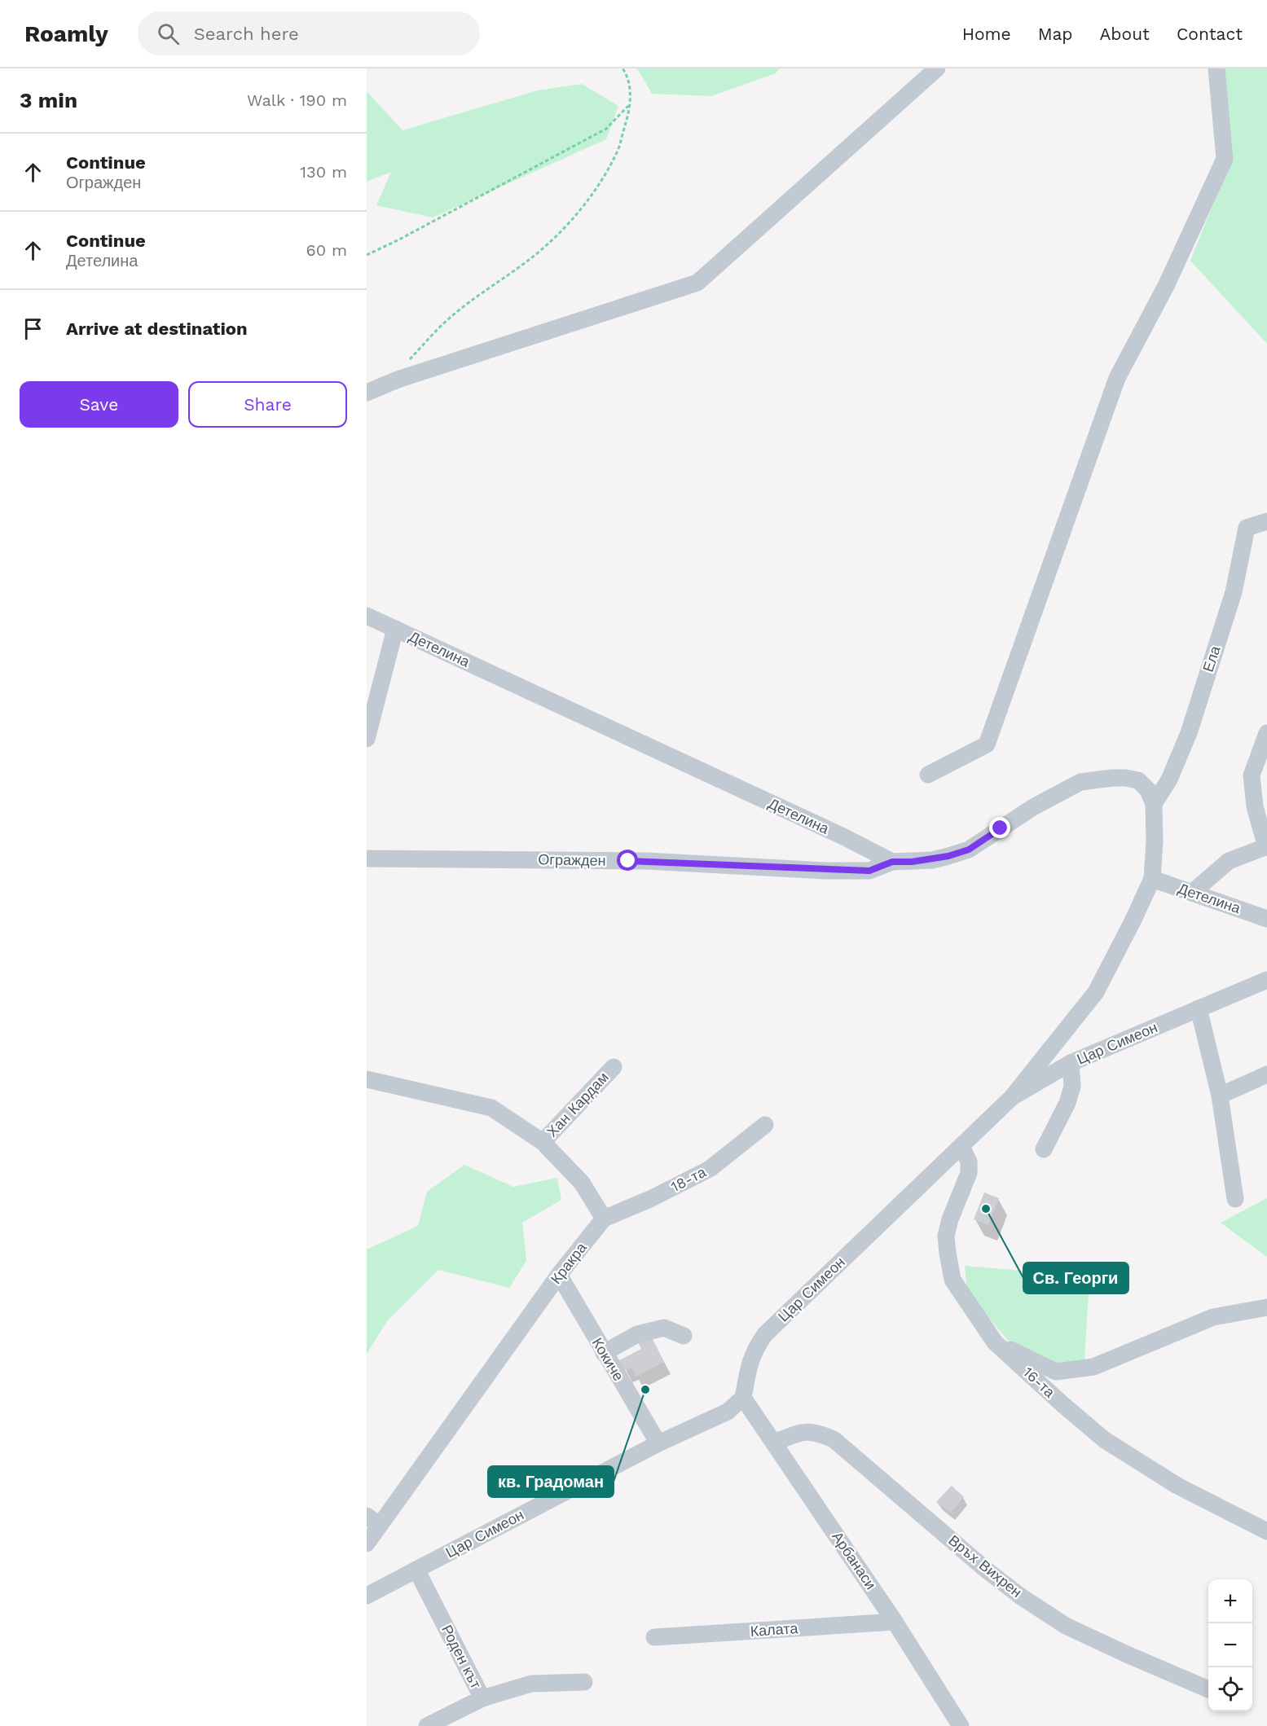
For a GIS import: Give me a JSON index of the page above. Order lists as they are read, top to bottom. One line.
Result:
{"streets":{"street":["Детелина","Ела","Огражден","Цар Симеон","Хан Кардам","18-та","Кракра","Кокиче","16-та","Арбанаси","Връх Вихрен","Калата","Роден кът"]},"crossings":[["Детелина","Ела"],["Детелина","Огражден"],["Детелина","Цар Симеон"],["Цар Симеон","Кокиче"],["Цар Симеон","16-та"],["Цар Симеон","Арбанаси"],["Цар Симеон","Роден кът"],["18-та","Кракра"],["Кракра","Кокиче"],["Арбанаси","Връх Вихрен"],["Арбанаси","Калата"]],"places":["Св. Георги","кв. Градоман"],"page":{"header":"Roamly","search":"Search here","nav":["Home","Map","About","Contact"],"heading":["3 min","Walk · 190 m"],"list":[["Continue","Огражден","130 m"],["Continue","Детелина","60 m"],"Arrive at destination"],"buttons":["Save","Share"],"map_buttons":["+","−"]}}
